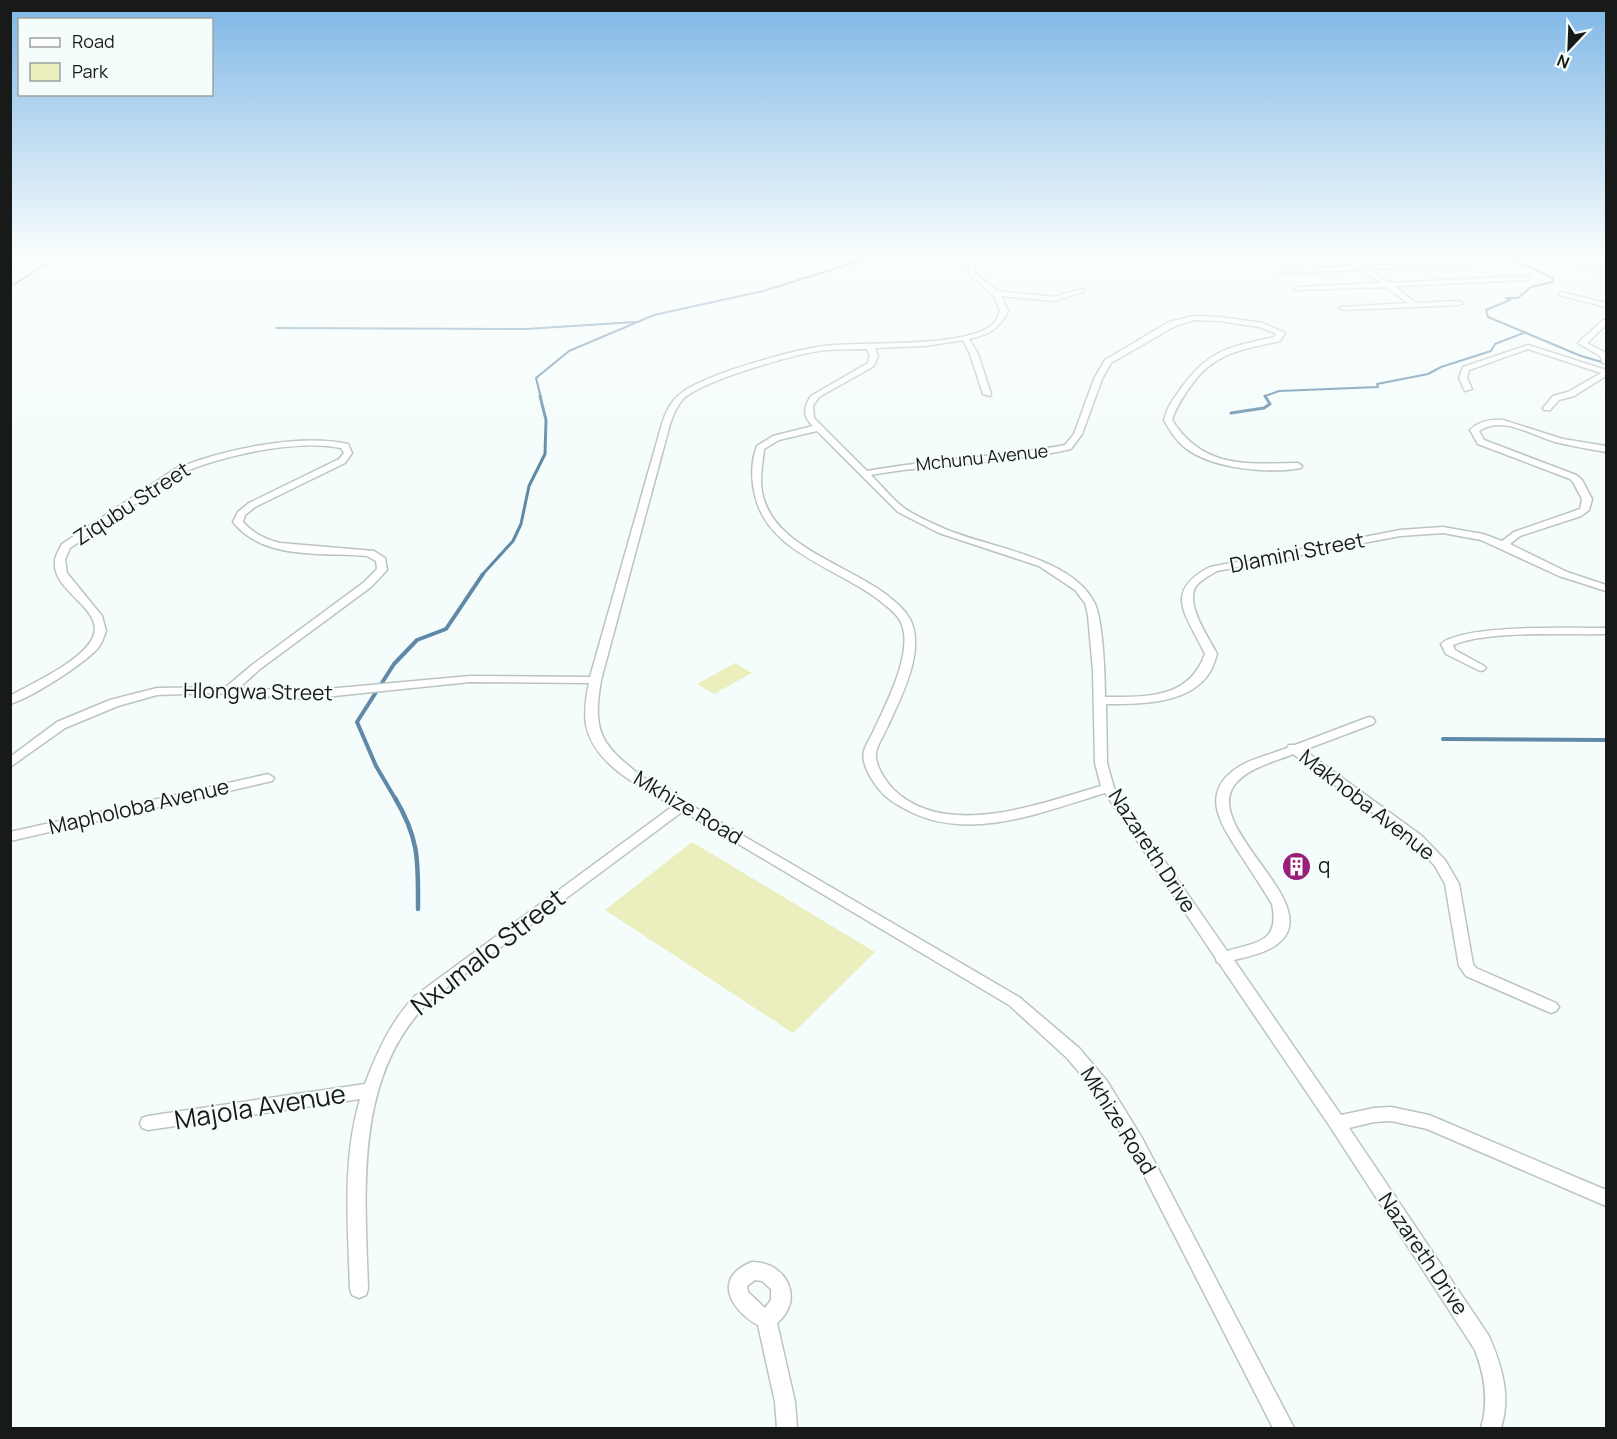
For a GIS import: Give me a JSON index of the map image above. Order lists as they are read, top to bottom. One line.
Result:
{"streets":{"street":["Mchunu Avenue","Ziqubu Street","Dlamini Street","Hlongwa Street","Makhoba Avenue","Mapholoba Avenue","Mkhize Road","Nazareth Drive","Nxumalo Street","Majola Avenue"]},"crossings":[["Mchunu Avenue","Nazareth Drive"],["Ziqubu Street","Hlongwa Street"],["Dlamini Street","Nazareth Drive"],["Hlongwa Street","Mkhize Road"],["Mkhize Road","Nxumalo Street"],["Nxumalo Street","Majola Avenue"]],"places":{"building":["q"]},"legend":["Road","Park"],"north":"bottom left"}
